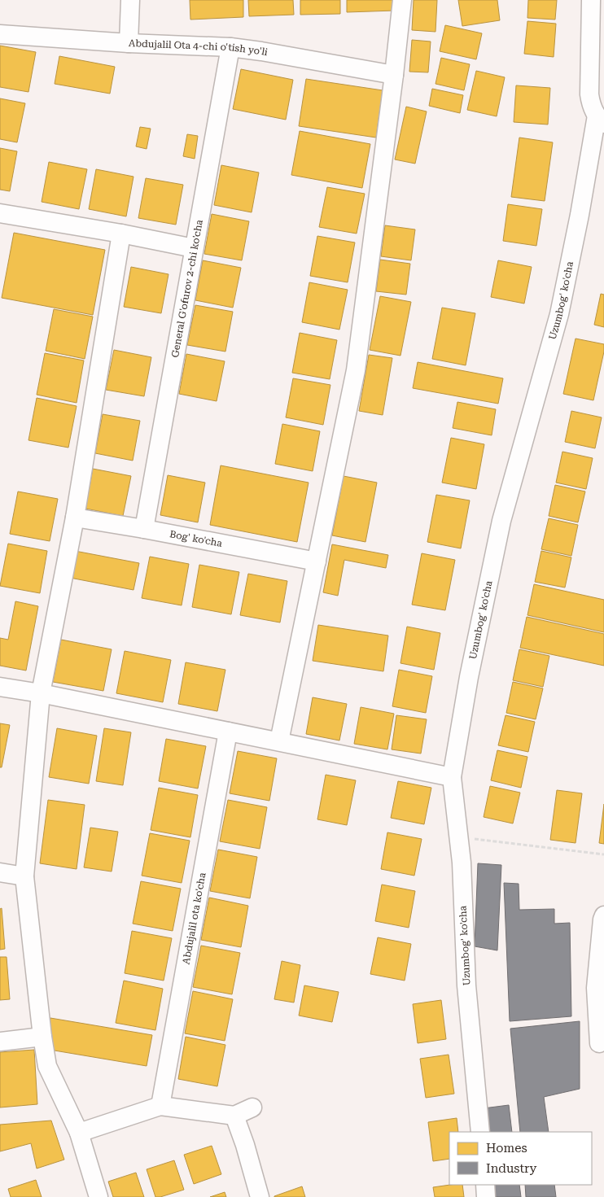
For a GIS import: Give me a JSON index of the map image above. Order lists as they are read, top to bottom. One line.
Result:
{"streets":{"street":["Abdujalil Ota 4-chi o'tish yo'li","General G'ofurov 2-chi ko'cha","Uzumbog' ko'cha","Bog' ko'cha","Abdujalil ota ko'cha"]},"crossings":[["Abdujalil Ota 4-chi o'tish yo'li","General G'ofurov 2-chi ko'cha"],["General G'ofurov 2-chi ko'cha","Bog' ko'cha"]],"legend":["Homes","Industry"]}
